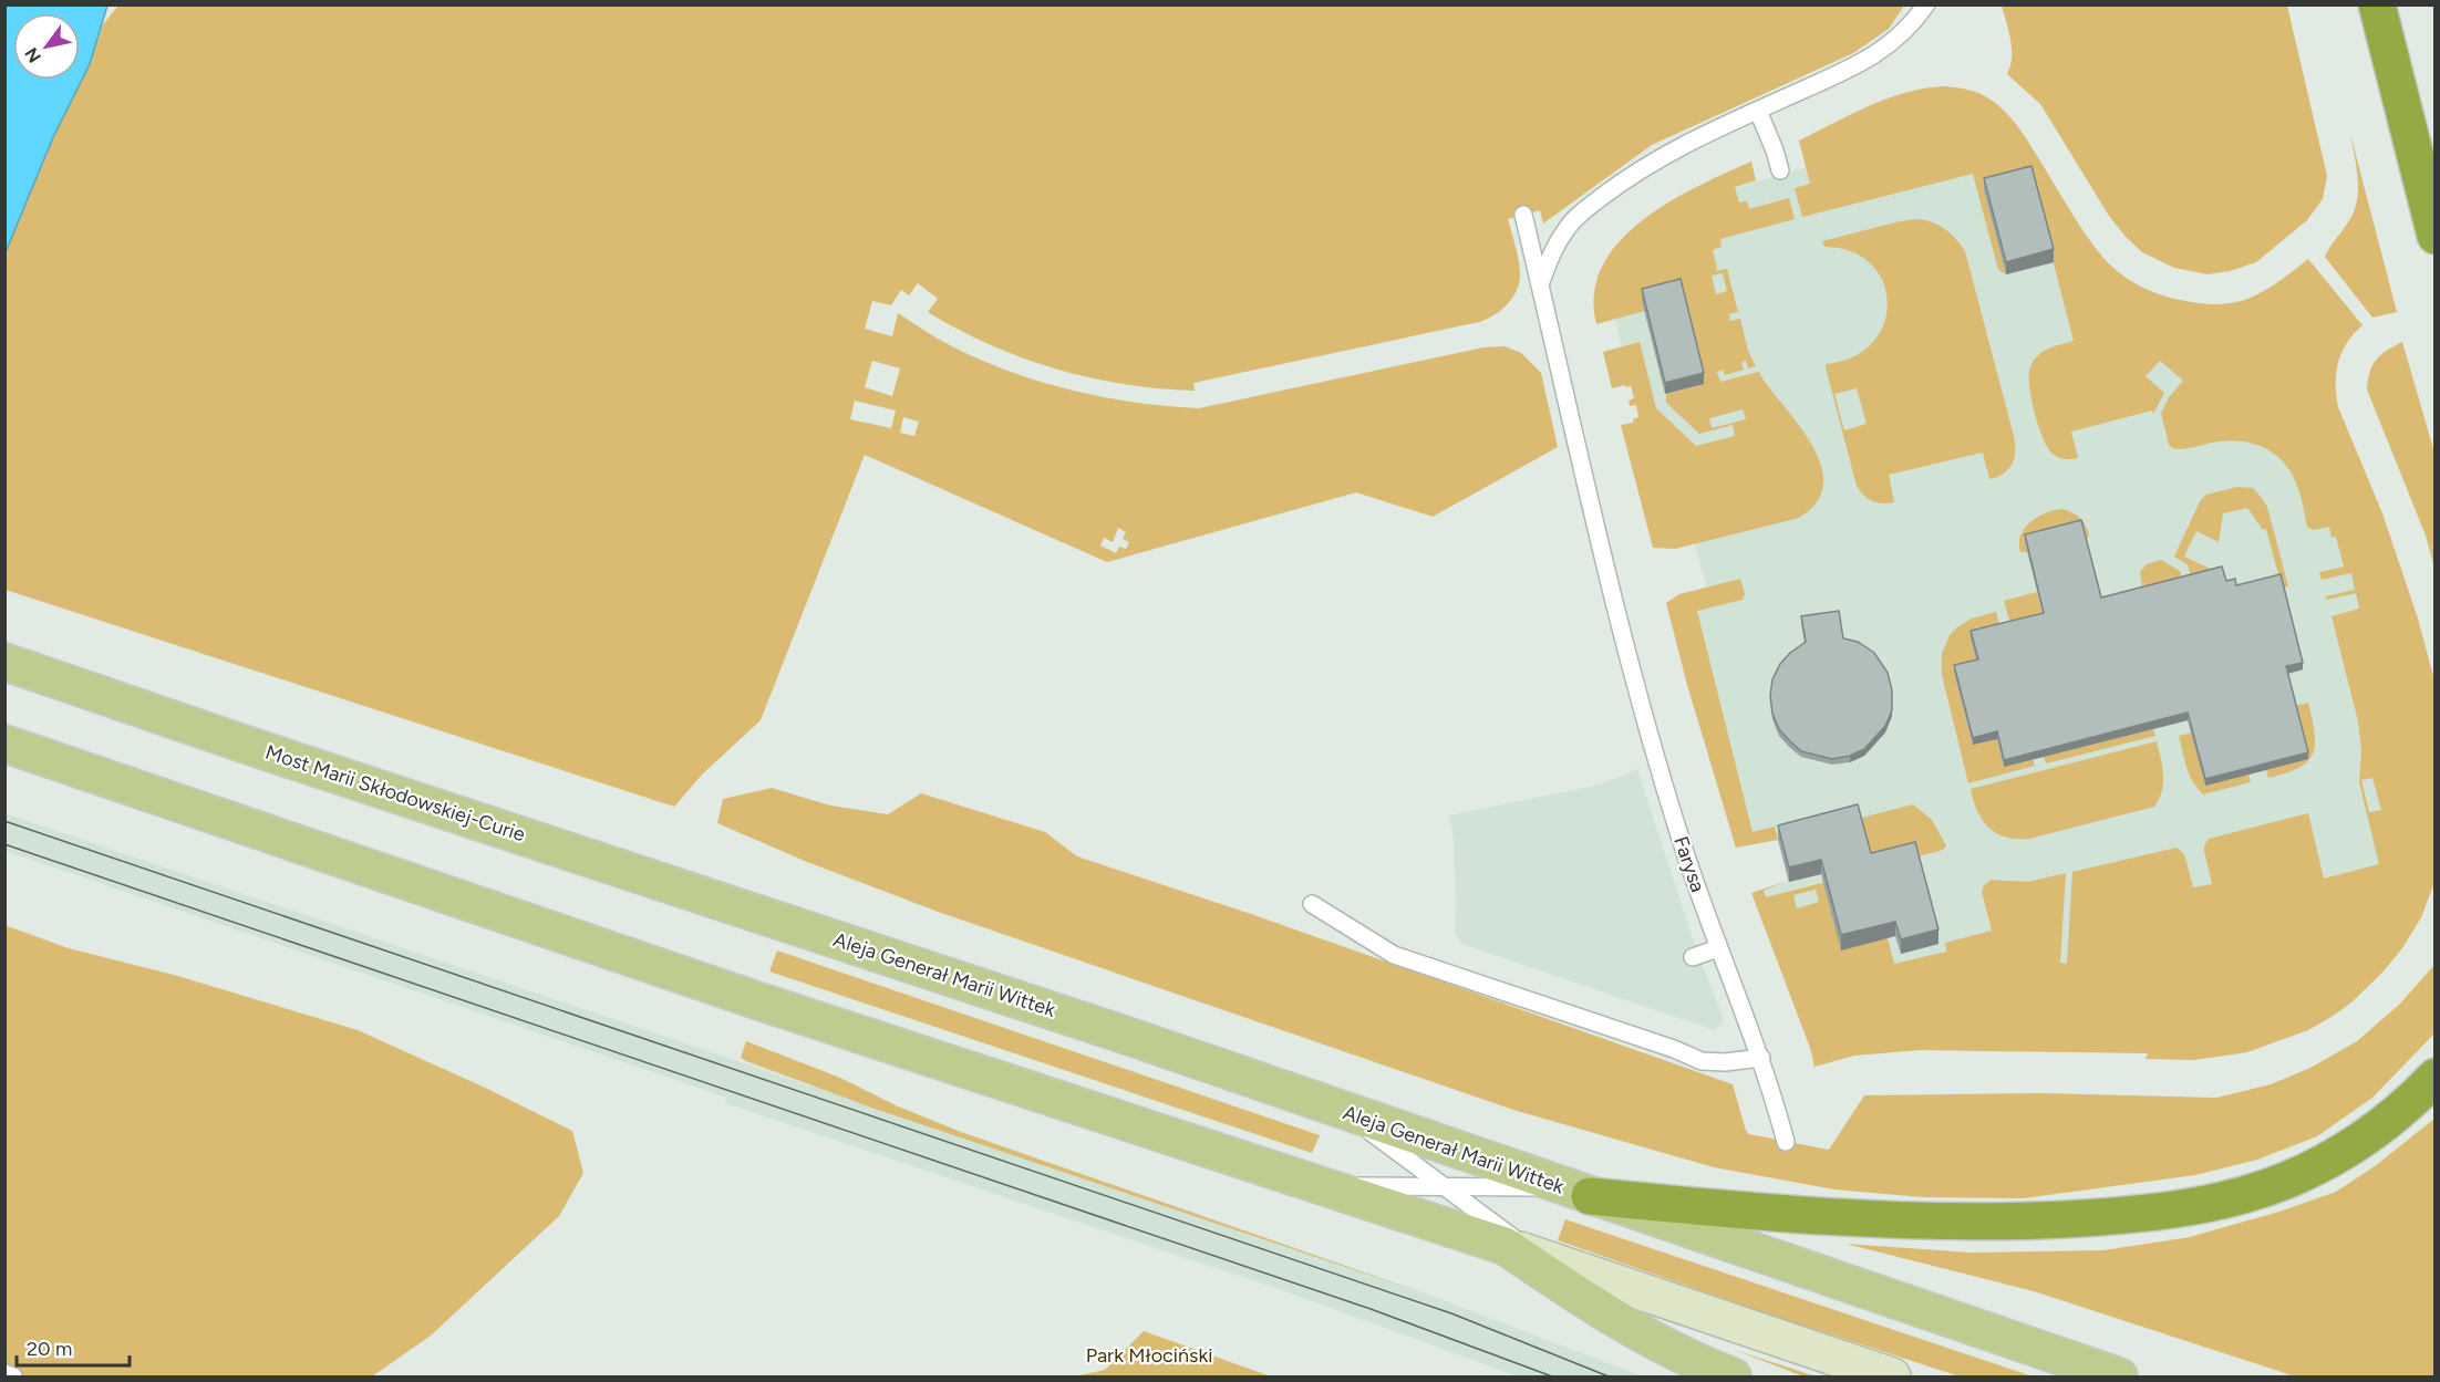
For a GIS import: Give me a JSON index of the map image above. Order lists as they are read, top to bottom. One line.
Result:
{"streets":{"main road":["Most Marii Skłodowskiej-Curie","Aleja Generał Marii Wittek"],"lane":["Farysa"]},"crossings":[["Most Marii Skłodowskiej-Curie","Aleja Generał Marii Wittek"]],"parks":["Park Młociński"],"scale_bar":"20 m","north":"bottom left"}
